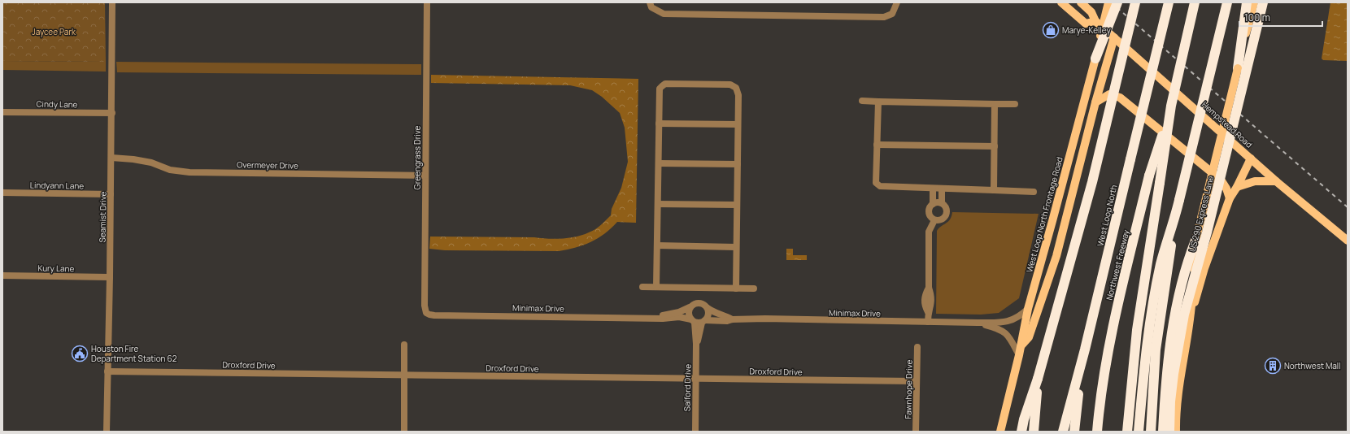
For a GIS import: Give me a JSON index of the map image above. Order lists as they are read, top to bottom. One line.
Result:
{"streets":{"highway":["US 290 Express Lane","West Loop North","Northwest Freeway"],"main road":["Hempstead Road","West Loop North Frontage Road"],"street":["Cindy Lane","Greengrass Drive","Overmeyer Drive","Lindyann Lane","Seamist Drive","Kury Lane","Minimax Drive","Droxford Drive","Salford Drive","Fawnhope Drive"]},"crossings":[["Cindy Lane","Seamist Drive"],["Greengrass Drive","Overmeyer Drive"],["Greengrass Drive","Minimax Drive"],["Overmeyer Drive","Seamist Drive"],["Lindyann Lane","Seamist Drive"],["West Loop North Frontage Road","Minimax Drive"],["Seamist Drive","Kury Lane"],["Seamist Drive","Droxford Drive"],["Minimax Drive","Salford Drive"],["Droxford Drive","Salford Drive"],["Droxford Drive","Fawnhope Drive"]],"parks":["Jaycee Park"],"places":{"shop":["Marye-Kelley"],"public building":["Houston Fire Department Station 62"],"building":["Northwest Mall"]},"scale_bar":"100 m"}
